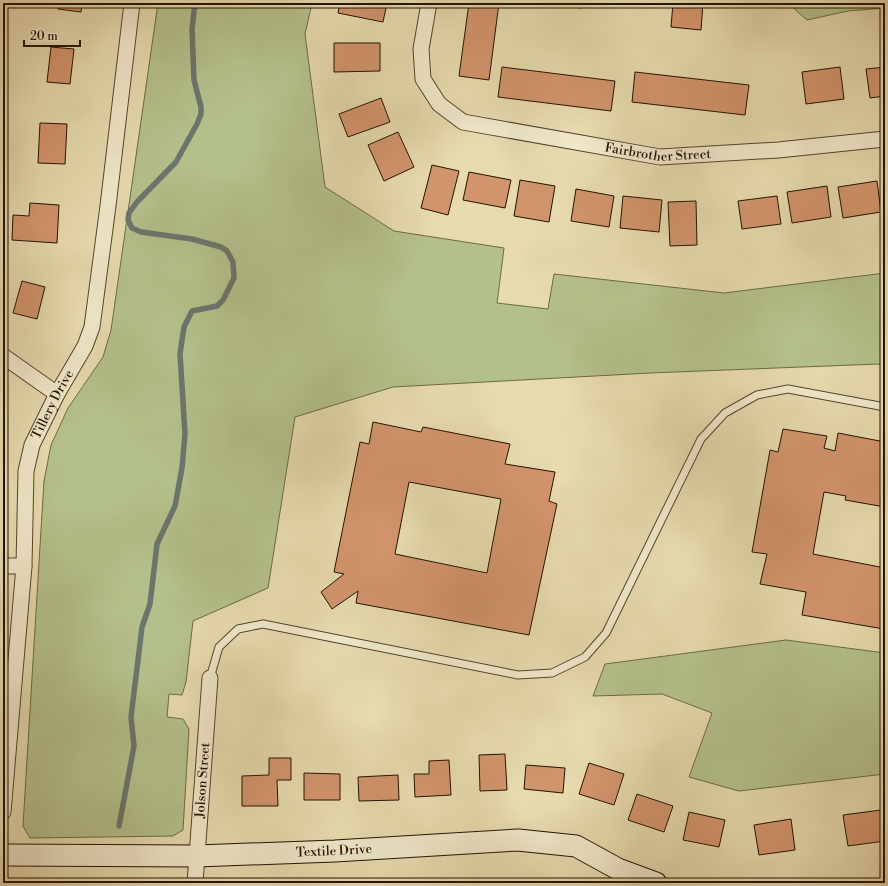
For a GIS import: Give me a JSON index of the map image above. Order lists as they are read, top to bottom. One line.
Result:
{"streets":{"street":["Fairbrother Street","Tillery Drive","Jolson Street","Textile Drive"]},"crossings":[["Jolson Street","Textile Drive"]],"scale_bar":"20 m"}
